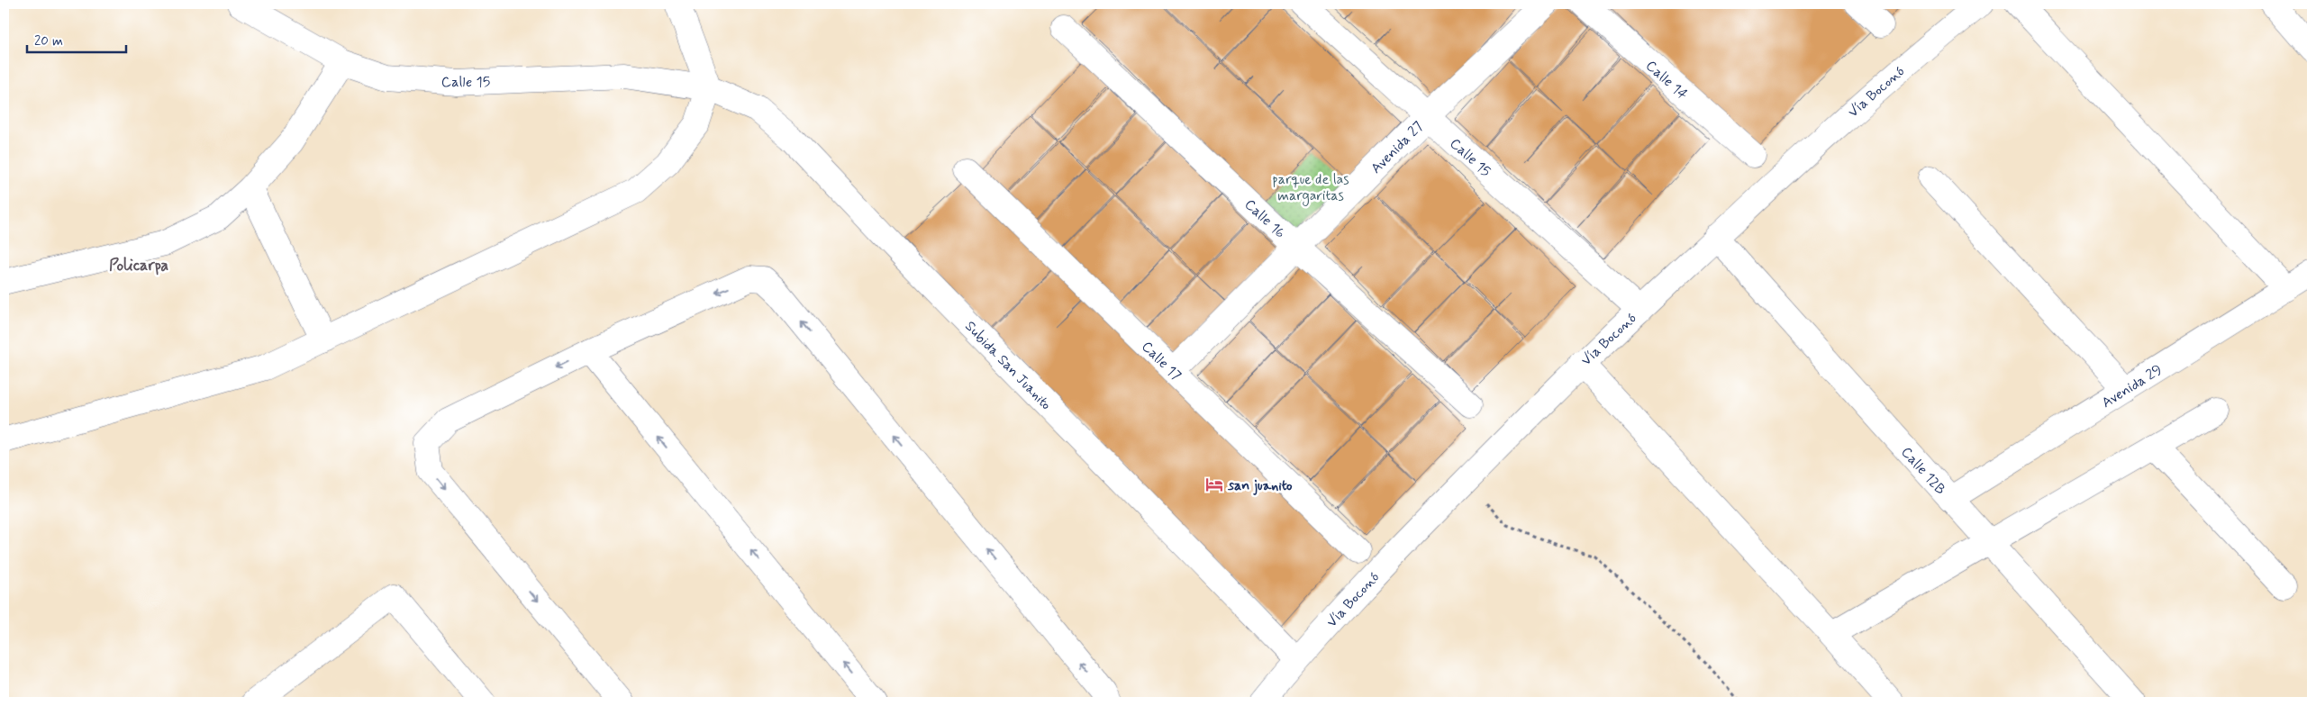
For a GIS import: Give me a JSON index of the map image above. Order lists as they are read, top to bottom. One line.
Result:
{"streets":{"street":["Calle 14","Calle 15","Vía Boconó","Avenida 27","Calle 16","Calle 17","Subida San Juanito","Avenida 29","Calle 12B"]},"crossings":[["Calle 15","Vía Boconó"],["Calle 15","Avenida 27"],["Calle 15","Subida San Juanito"],["Vía Boconó","Subida San Juanito"],["Vía Boconó","Calle 12B"],["Avenida 27","Calle 16"],["Avenida 27","Calle 17"],["Avenida 29","Calle 12B"]],"districts":["Policarpa"],"parks":["parque de las margaritas"],"places":{"hotel":["san juanito"]},"scale_bar":"20 m"}
